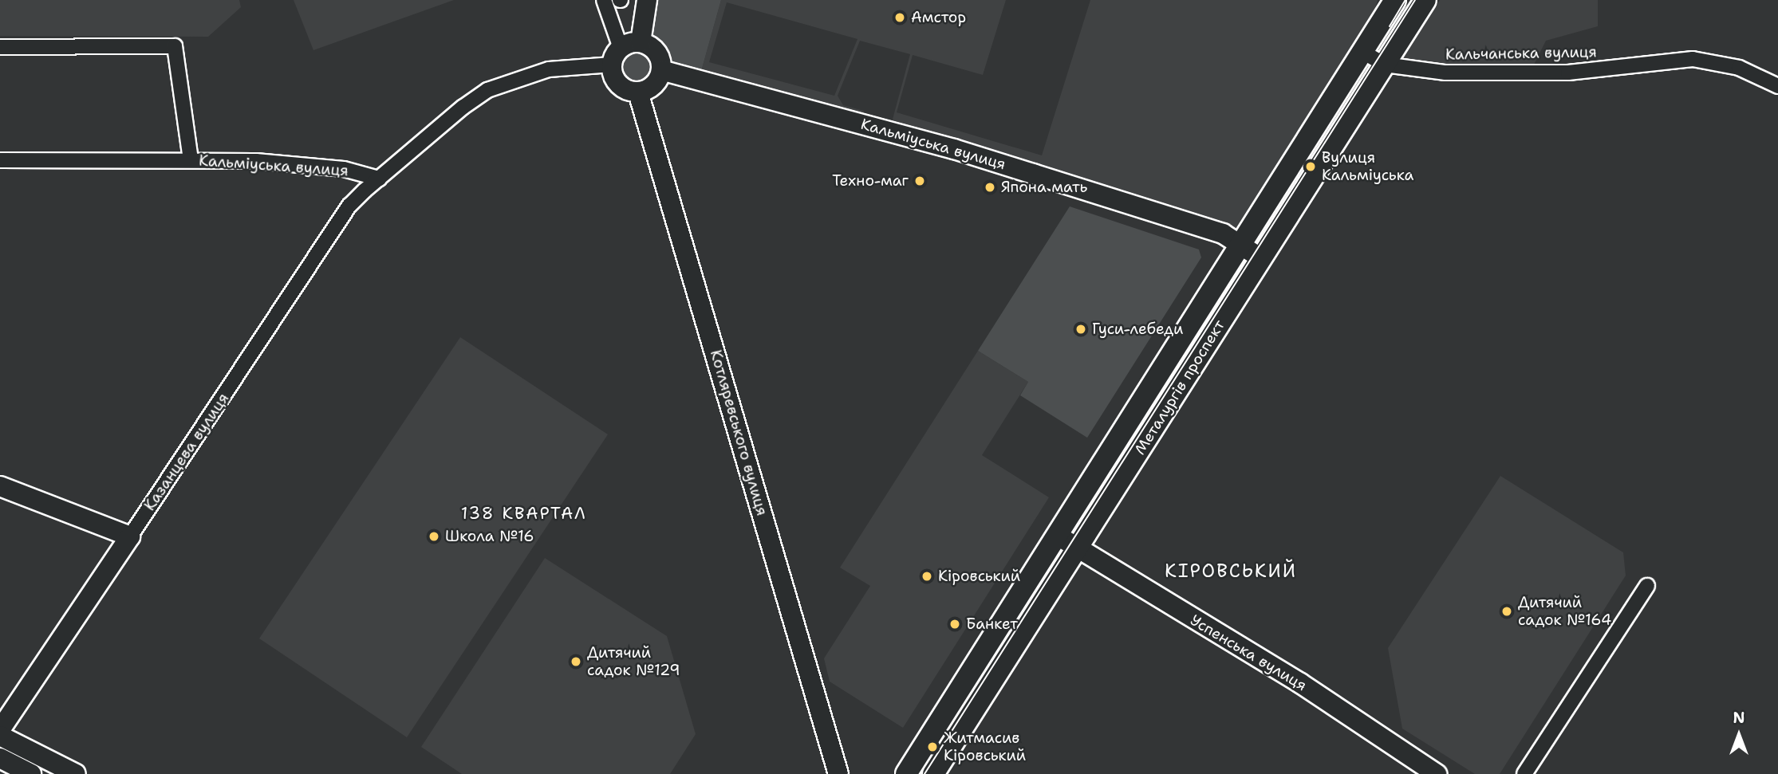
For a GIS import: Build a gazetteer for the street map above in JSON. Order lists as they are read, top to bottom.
{
  "streets": {
    "main road": ["Металургів проспект"],
    "street": [
      "Кальчанська вулиця",
      "Кальміуська вулиця",
      "Котляревського вулиця",
      "Казанцева вулиця",
      "Успенська вулиця"
    ]
  },
  "crossings": [
    ["Кальчанська вулиця", "Металургів проспект"],
    ["Кальміуська вулиця", "Металургів проспект"],
    ["Кальміуська вулиця", "Котляревського вулиця"],
    ["Кальміуська вулиця", "Казанцева вулиця"],
    ["Металургів проспект", "Успенська вулиця"]
  ],
  "districts": ["138 КВАРТАЛ", "КІРОВСЬКИЙ"],
  "places": [
    "Амстор",
    "Вулиця Кальміуська",
    "Техно-маг",
    "Япона мать",
    "Гуси-лебеди",
    "Школа №16",
    "Кіровський",
    "Дитячий садок №164",
    "Банкет",
    "Дитячий садок №129",
    "Житмасив Кіровський"
  ],
  "north": "top"
}
